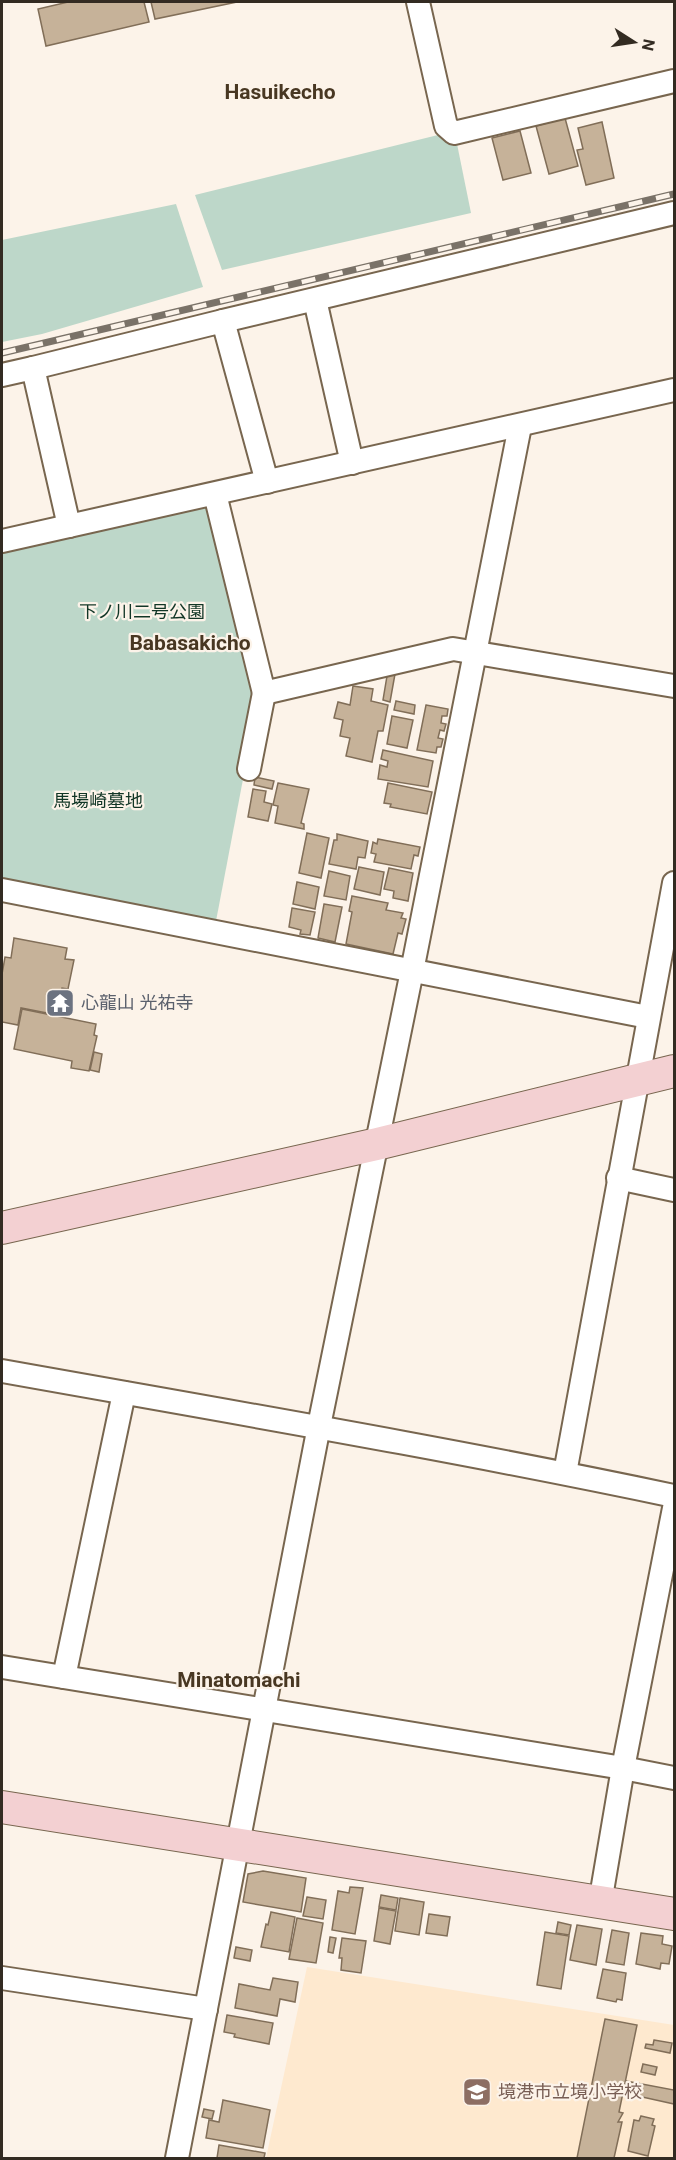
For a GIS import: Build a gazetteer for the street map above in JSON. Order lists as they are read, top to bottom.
{
  "districts": ["Hasuikecho", "Babasakicho", "Minatomachi"],
  "parks": ["下ノ川二号公園", "馬場崎墓地"],
  "places": {
    "temple": ["心龍山 光祐寺"],
    "school or university": ["境港市立境小学校"]
  },
  "north": "right"
}
